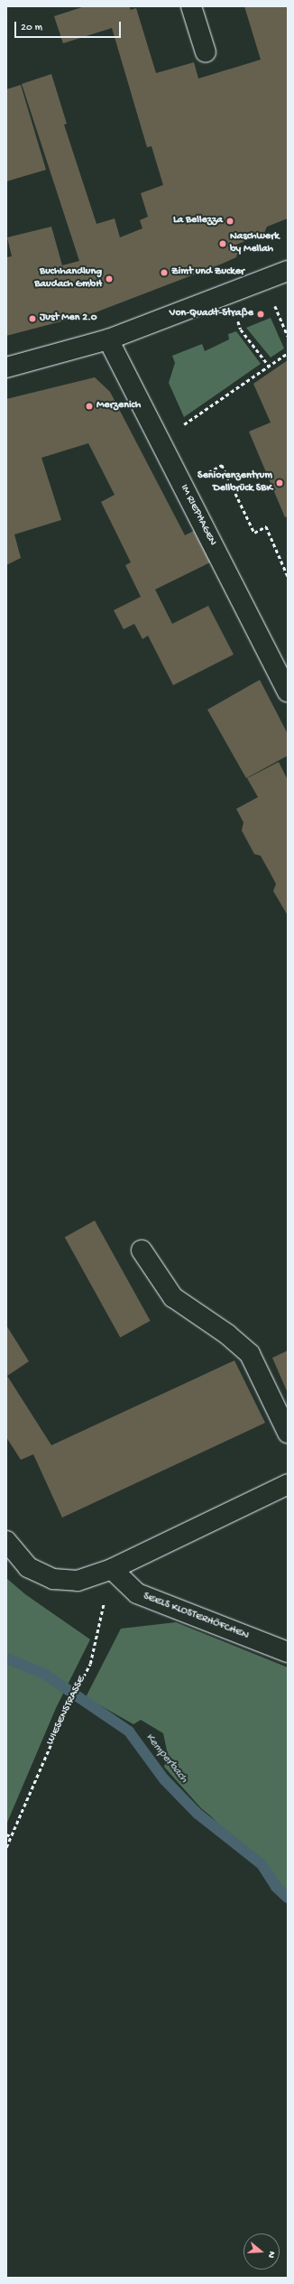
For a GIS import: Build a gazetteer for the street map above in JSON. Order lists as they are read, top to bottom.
{
  "streets": {
    "street": ["IM RIEPHAGEN", "SEELS KLOSTERHÖFCHEN"],
    "path": ["WIESENSTRASSE"]
  },
  "crossings": [
    ["SEELS KLOSTERHÖFCHEN", "WIESENSTRASSE"]
  ],
  "water": ["Kemperbach"],
  "places": [
    "La Bellezza",
    "Naschwerk by Mellah",
    "Zimt und Zucker",
    "Buchhandlung Baudach GmbH",
    "Von-Quadt-Straße",
    "Just Men 2.0",
    "Merzenich",
    "Seniorenzentrum Dellbrück SBK"
  ],
  "scale_bar": "20 m",
  "north": "right"
}
